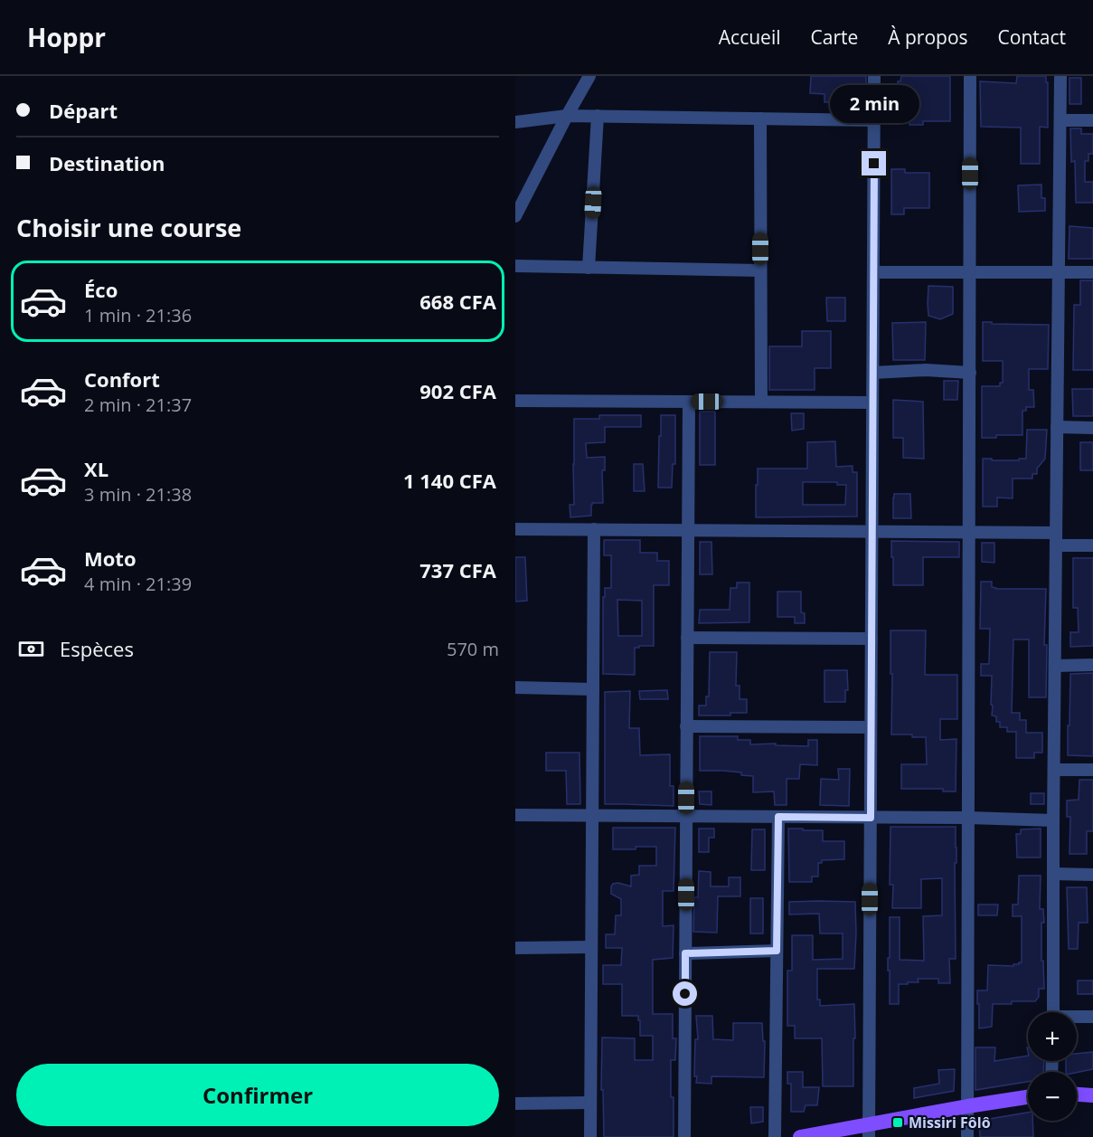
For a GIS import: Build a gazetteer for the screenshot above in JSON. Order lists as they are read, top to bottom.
{
  "places": {
    "transit": ["Missiri Fôlô"]
  },
  "page": {
    "header": "Hoppr",
    "nav": [
      "Accueil",
      "Carte",
      "À propos",
      "Contact"
    ],
    "banner": ["Départ", "Destination"],
    "bubble": "2 min",
    "heading": "Choisir une course",
    "list": [
      {
        "name": "Éco",
        "note": "1 min · 21:36",
        "value": "668 CFA"
      },
      {
        "name": "Confort",
        "note": "2 min · 21:37",
        "value": "902 CFA"
      },
      {
        "name": "XL",
        "note": "3 min · 21:38",
        "value": "1 140 CFA"
      },
      {
        "name": "Moto",
        "note": "4 min · 21:39",
        "value": "737 CFA"
      }
    ],
    "pay": ["Espèces", "570 m"],
    "map_buttons": ["+", "−"],
    "buttons": "Confirmer"
  }
}
